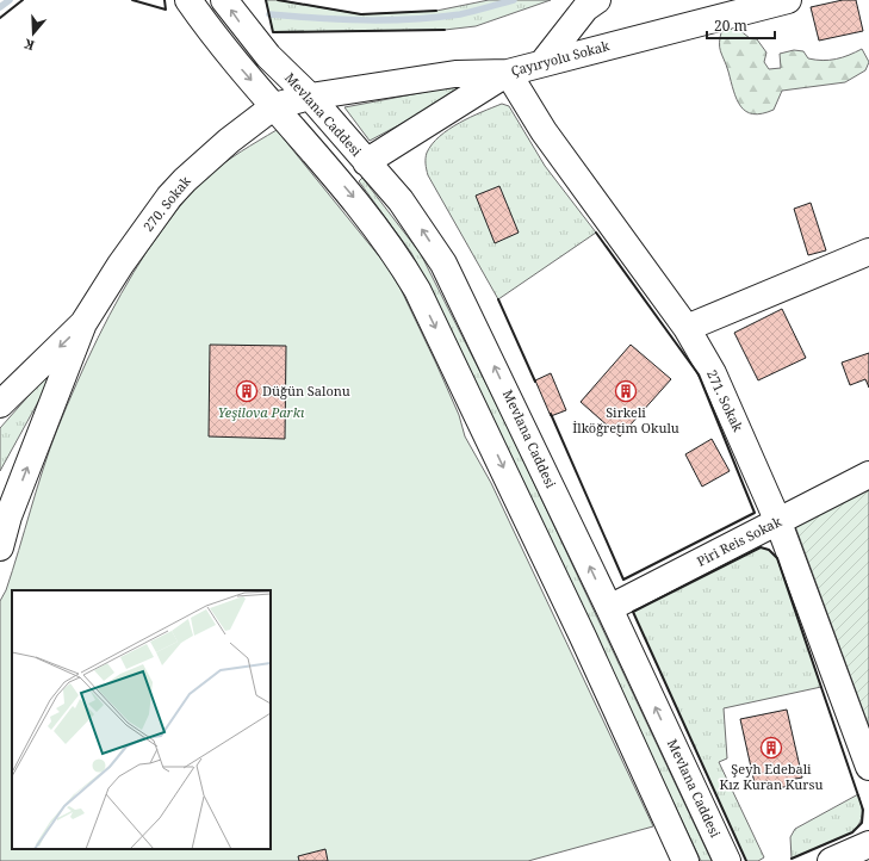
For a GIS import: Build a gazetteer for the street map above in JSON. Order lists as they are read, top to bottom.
{
  "streets": {
    "street": [
      "Çayıryolu Sokak",
      "Mevlana Caddesi",
      "270. Sokak",
      "271. Sokak",
      "Piri Reis Sokak"
    ]
  },
  "crossings": [
    ["Çayıryolu Sokak", "Mevlana Caddesi"],
    ["Çayıryolu Sokak", "270. Sokak"],
    ["Çayıryolu Sokak", "271. Sokak"],
    ["Mevlana Caddesi", "Piri Reis Sokak"],
    ["271. Sokak", "Piri Reis Sokak"]
  ],
  "parks": ["Yeşilova Parkı"],
  "places": {
    "building": ["Düğün Salonu", "Sirkeli İlköğretim Okulu", "Şeyh Edebali Kız Kuran Kursu"]
  },
  "scale_bar": "20 m",
  "north": "bottom"
}
